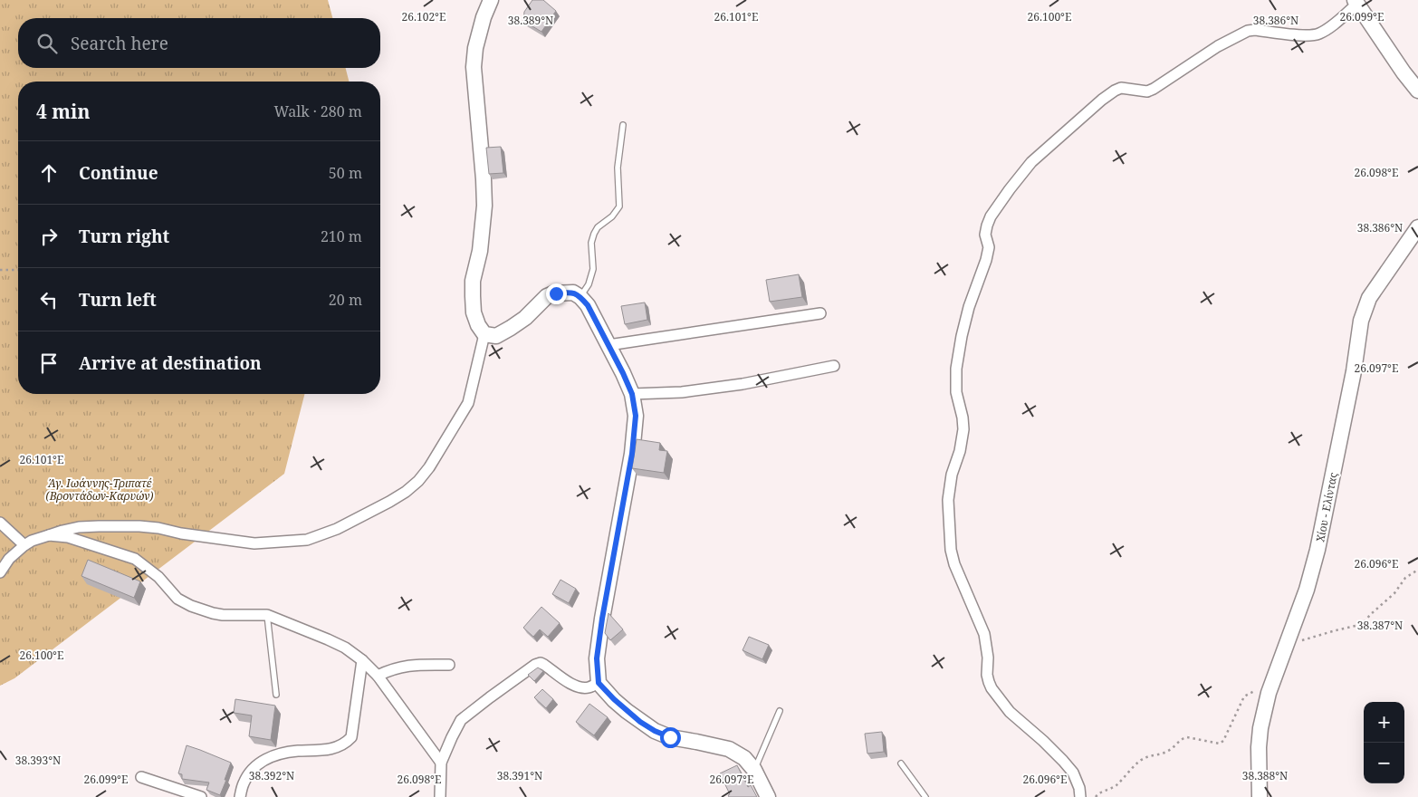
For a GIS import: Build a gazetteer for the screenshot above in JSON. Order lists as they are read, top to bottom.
{
  "streets": {
    "street": ["Χίου - Ελίντας"]
  },
  "parks": ["Άγ. Ιωάννης-Τριπατέ (Βροντάδων-Καρυών)"],
  "page": {
    "search": "Search here",
    "heading": ["4 min", "Walk · 280 m"],
    "list": [
      ["Continue", "50 m"],
      ["Turn right", "210 m"],
      ["Turn left", "20 m"],
      "Arrive at destination"
    ],
    "map_buttons": ["+", "−"]
  },
  "coordinates": [
    "26.102°E",
    "26.101°E",
    "26.100°E",
    "26.099°E",
    "38.389°N",
    "38.386°N",
    "26.098°E",
    "26.097°E",
    "26.096°E",
    "38.387°N",
    "38.393°N",
    "38.392°N",
    "38.391°N",
    "38.388°N"
  ]
}
